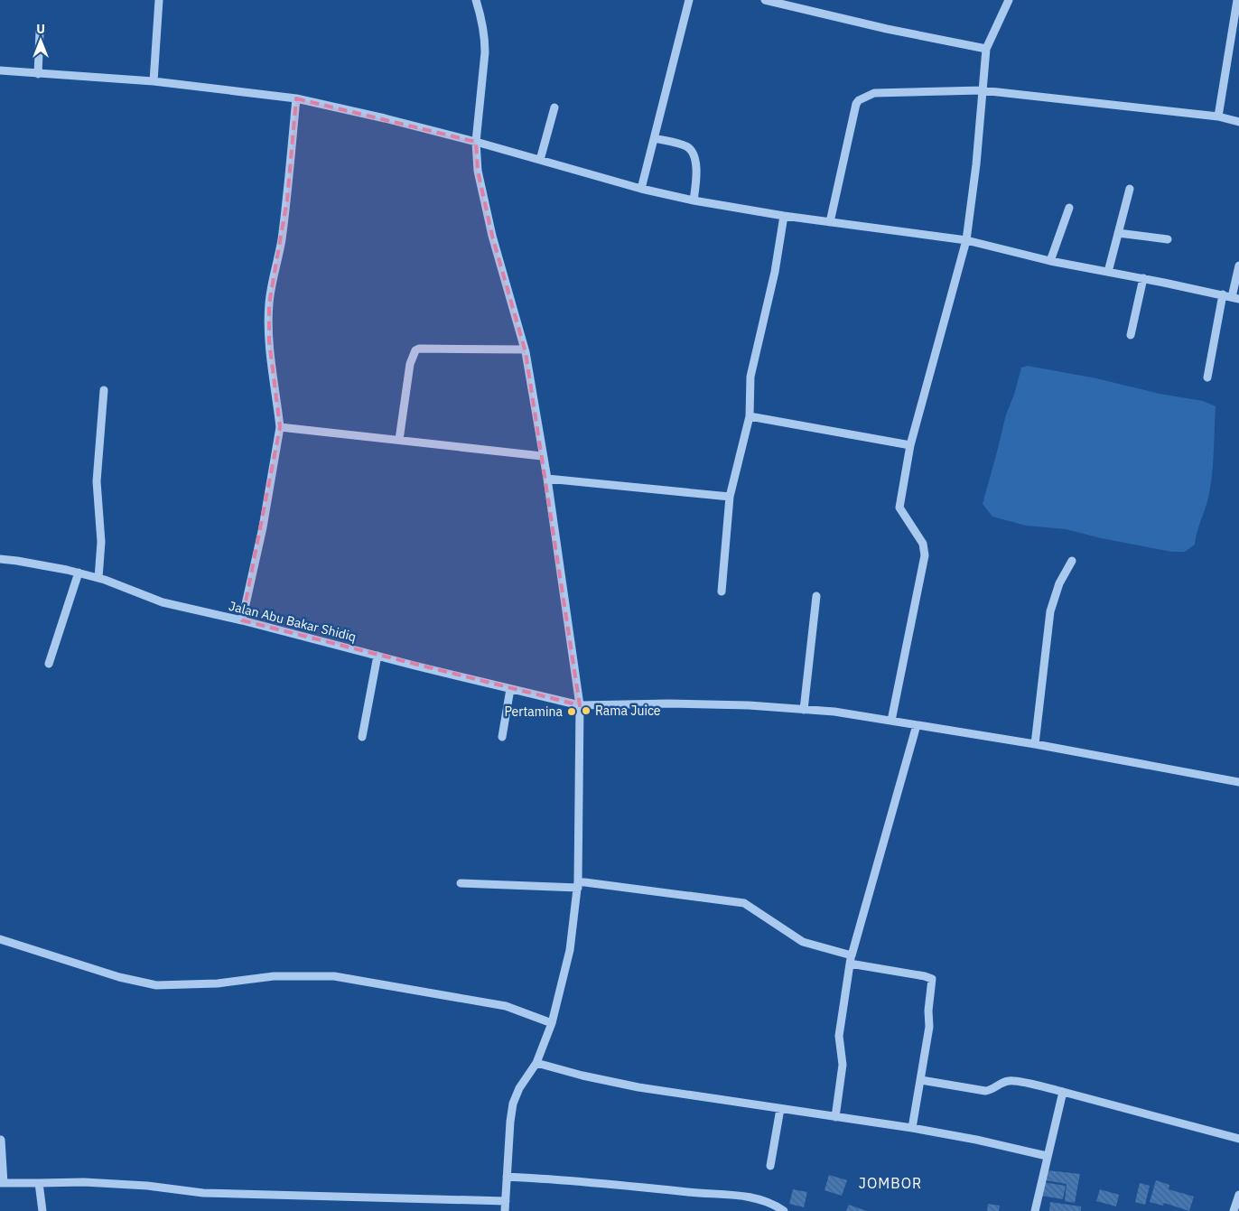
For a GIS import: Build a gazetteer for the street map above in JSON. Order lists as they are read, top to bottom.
{
  "streets": {
    "street": ["Jalan Abu Bakar Shidiq"]
  },
  "districts": ["JOMBOR"],
  "places": ["Rama Juice", "Pertamina"],
  "north": "top"
}
